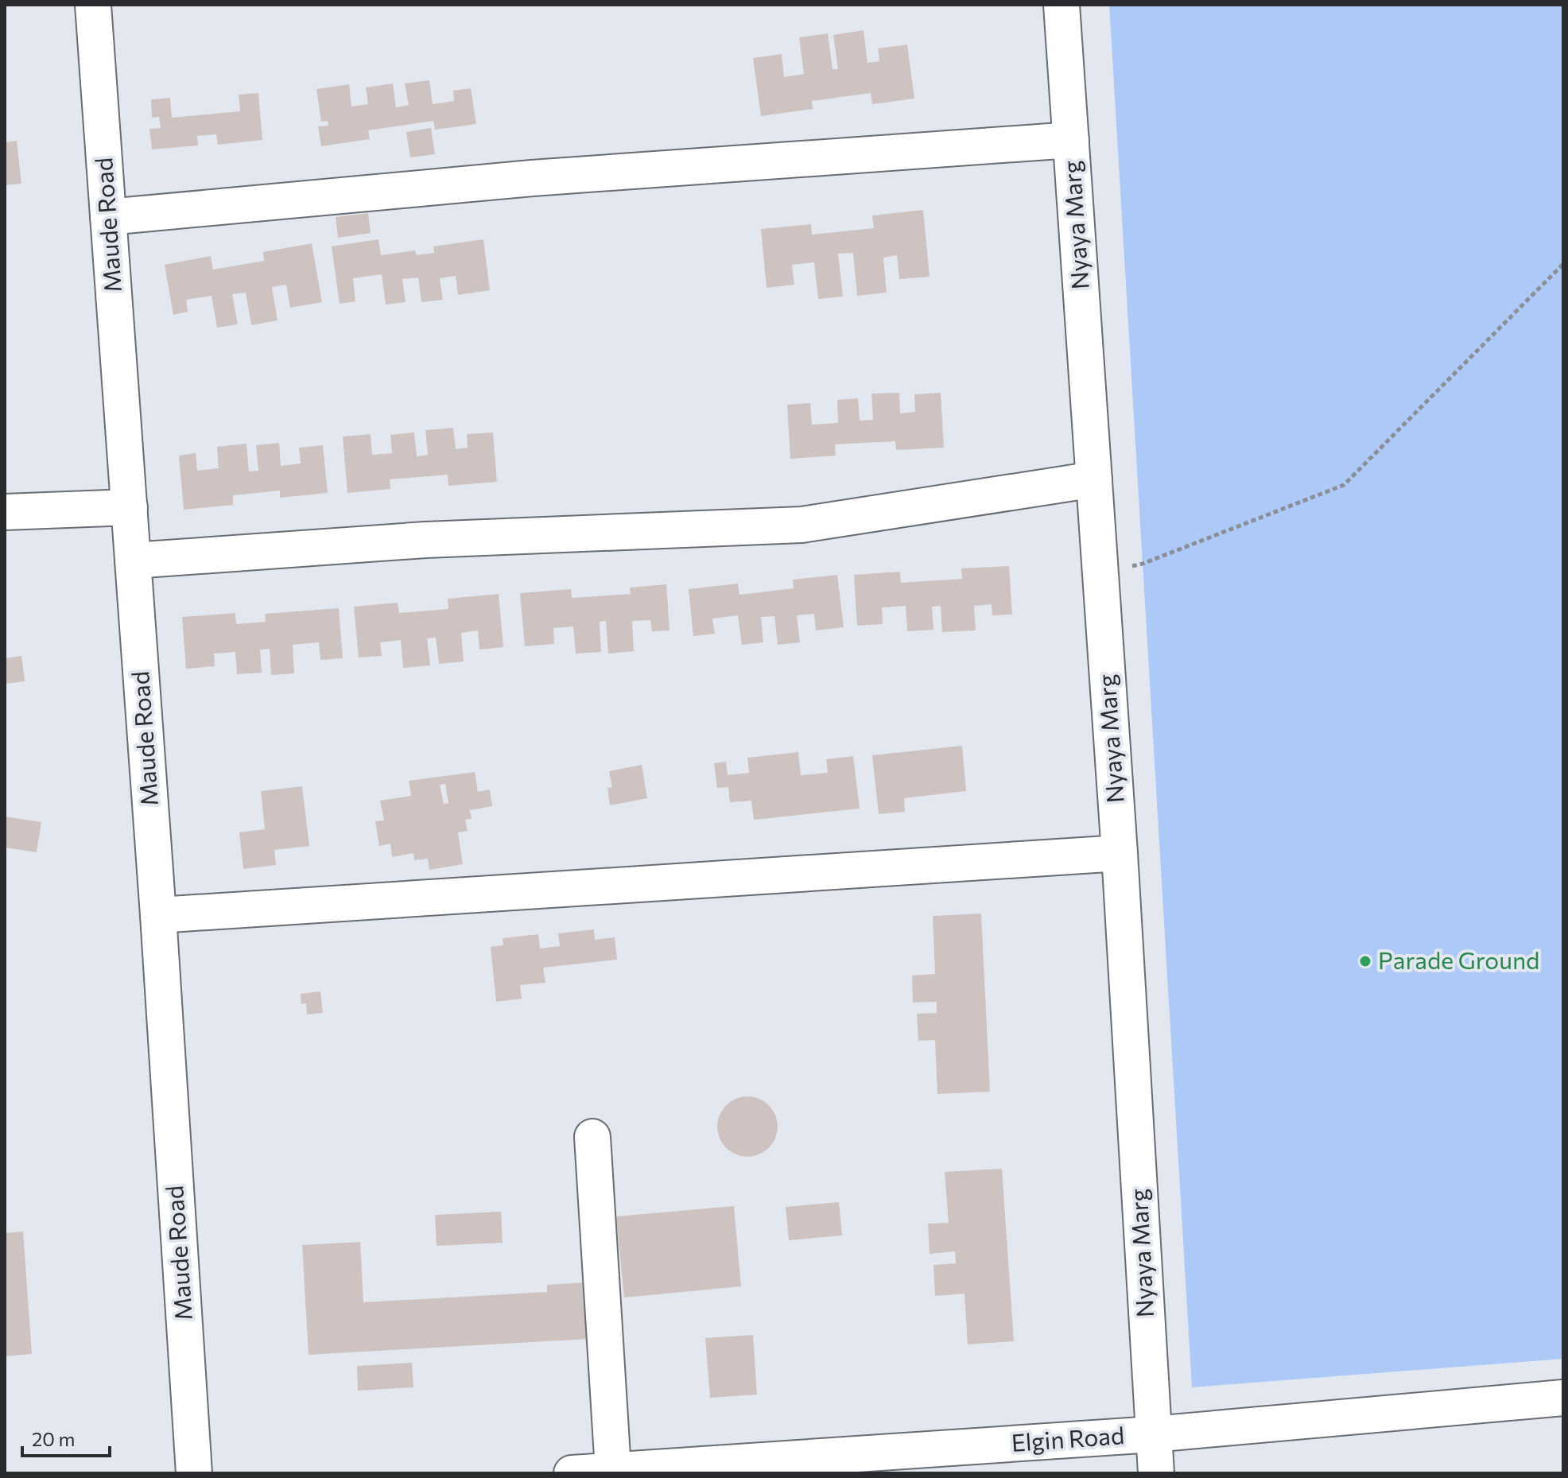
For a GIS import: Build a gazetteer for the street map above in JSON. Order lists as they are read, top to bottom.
{
  "streets": {
    "street": ["Maude Road", "Nyaya Marg", "Elgin Road"]
  },
  "crossings": [
    ["Nyaya Marg", "Elgin Road"]
  ],
  "places": ["Parade Ground"],
  "scale_bar": "20 m"
}
